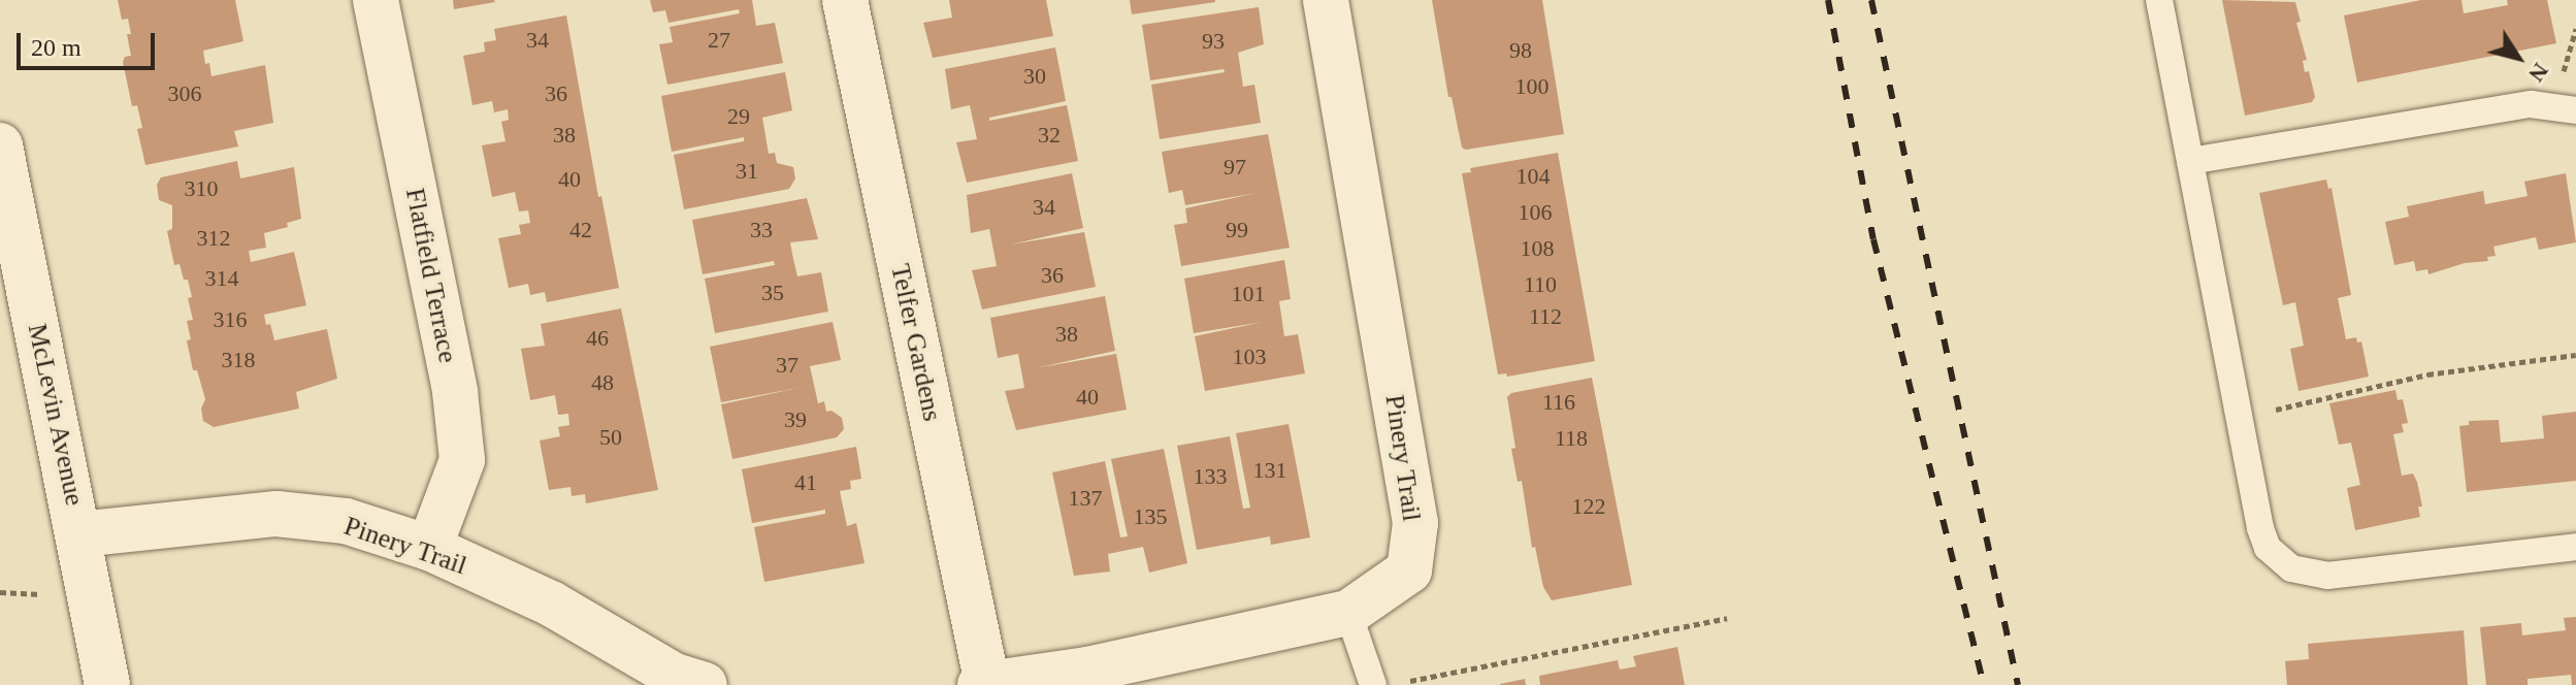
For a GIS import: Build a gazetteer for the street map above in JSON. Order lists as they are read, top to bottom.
{
  "streets": {
    "street": [
      "Flatfield Terrace",
      "Telfer Gardens",
      "McLevin Avenue",
      "Pinery Trail"
    ]
  },
  "crossings": [
    ["Flatfield Terrace", "Pinery Trail"],
    ["Telfer Gardens", "Pinery Trail"],
    ["McLevin Avenue", "Pinery Trail"]
  ],
  "house_numbers": [
    "34",
    "27",
    "93",
    "98",
    "30",
    "100",
    "306",
    "36",
    "29",
    "38",
    "32",
    "97",
    "31",
    "104",
    "40",
    "310",
    "34",
    "106",
    "42",
    "33",
    "99",
    "312",
    "108",
    "36",
    "314",
    "110",
    "35",
    "101",
    "112",
    "316",
    "38",
    "46",
    "103",
    "318",
    "37",
    "48",
    "40",
    "116",
    "39",
    "50",
    "118",
    "131",
    "133",
    "41",
    "137",
    "122",
    "135"
  ],
  "scale_bar": "20 m",
  "north": "bottom right"
}
